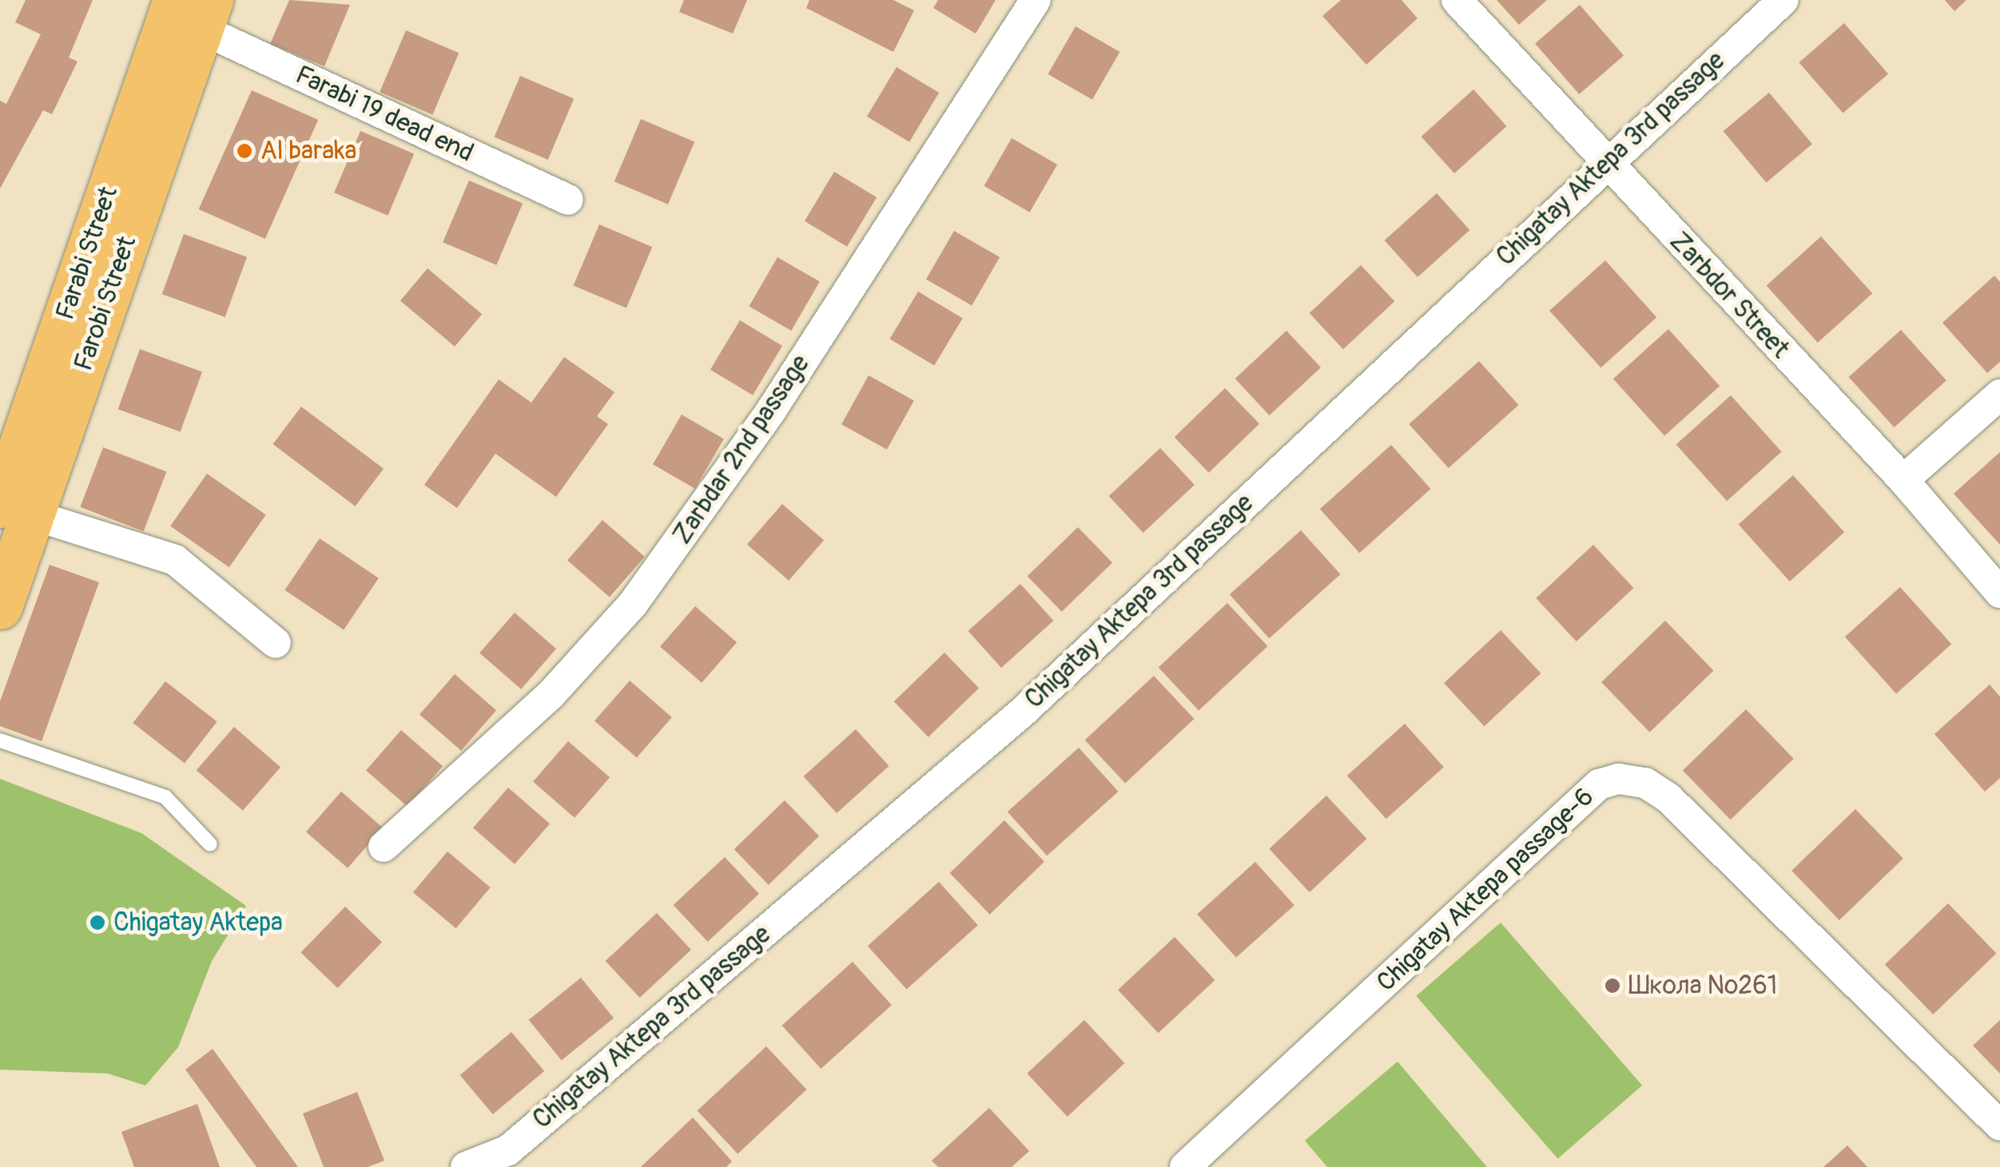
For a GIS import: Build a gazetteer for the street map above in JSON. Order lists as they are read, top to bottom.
{
  "streets": {
    "main road": ["Farabi Street", "Farobi Street"],
    "street": [
      "Farabi 19 dead end",
      "Chigatay Aktepa 3rd passage",
      "Zarbdor Street",
      "Zarbdar 2nd passage",
      "Chigatay Aktepa passage-6"
    ]
  },
  "crossings": [
    ["Farabi 19 dead end", "Farabi Street"],
    ["Farabi 19 dead end", "Farobi Street"],
    ["Chigatay Aktepa 3rd passage", "Zarbdor Street"],
    ["Farabi Street", "Farobi Street"]
  ],
  "places": ["Al baraka", "Chigatay Aktepa", "Школа №261"]
}
